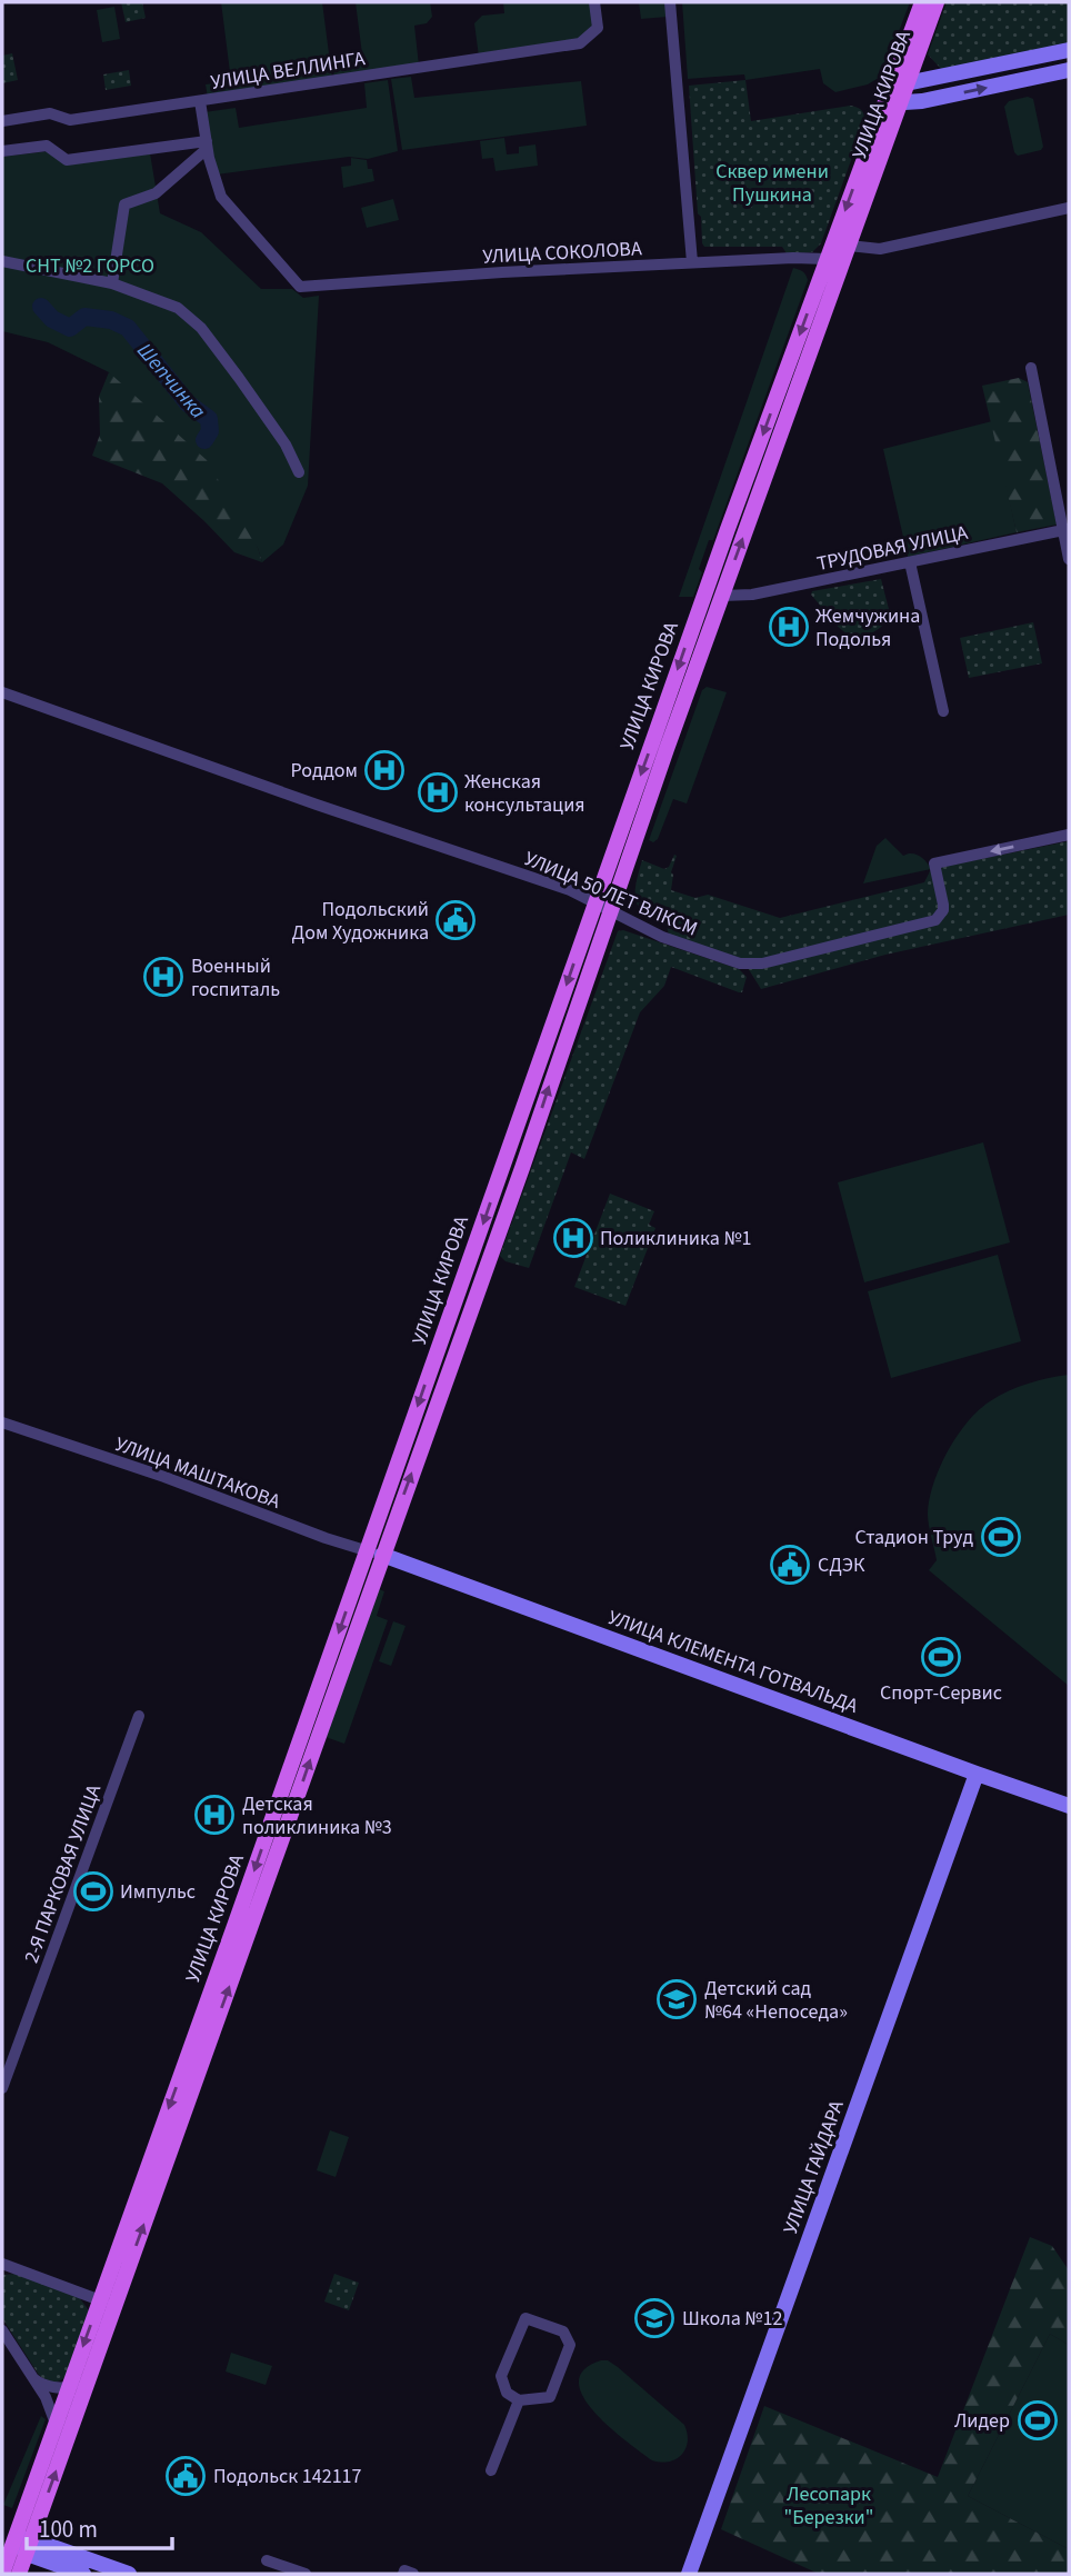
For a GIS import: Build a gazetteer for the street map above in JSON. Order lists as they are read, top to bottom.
{
  "streets": {
    "main road": ["УЛИЦА КИРОВА"],
    "street": [
      "УЛИЦА ВЕЛЛИНГА",
      "УЛИЦА СОКОЛОВА",
      "ТРУДОВАЯ УЛИЦА",
      "УЛИЦА 50 ЛЕТ ВЛКСМ",
      "УЛИЦА МАШТАКОВА",
      "УЛИЦА КЛЕМЕНТА ГОТВАЛЬДА",
      "2-Я ПАРКОВАЯ УЛИЦА",
      "УЛИЦА ГАЙДАРА"
    ]
  },
  "crossings": [
    ["УЛИЦА КИРОВА", "УЛИЦА СОКОЛОВА"],
    ["УЛИЦА КИРОВА", "ТРУДОВАЯ УЛИЦА"],
    ["УЛИЦА КИРОВА", "УЛИЦА 50 ЛЕТ ВЛКСМ"],
    ["УЛИЦА КИРОВА", "УЛИЦА МАШТАКОВА"],
    ["УЛИЦА КИРОВА", "УЛИЦА КЛЕМЕНТА ГОТВАЛЬДА"],
    ["УЛИЦА МАШТАКОВА", "УЛИЦА КЛЕМЕНТА ГОТВАЛЬДА"],
    ["УЛИЦА КЛЕМЕНТА ГОТВАЛЬДА", "УЛИЦА ГАЙДАРА"]
  ],
  "one_way": ["УЛИЦА 50 ЛЕТ ВЛКСМ"],
  "water": ["Шепчинка"],
  "parks": ["Сквер имени Пушкина", "СНТ №2 ГОРСО", "Лесопарк \"Березки\""],
  "places": {
    "hospital": [
      "Жемчужина Подолья",
      "Роддом",
      "Женская консультация",
      "Военный госпиталь",
      "Поликлиника №1",
      "Детская поликлиника №3"
    ],
    "public building": ["Подольский Дом Художника", "СДЭК", "Подольск 142117"],
    "sports": [
      "Стадион Труд",
      "Спорт-Сервис",
      "Импульс",
      "Лидер"
    ],
    "school or university": ["Детский сад №64 «Непоседа»", "Школа №12"]
  },
  "scale_bar": "100 m"
}
